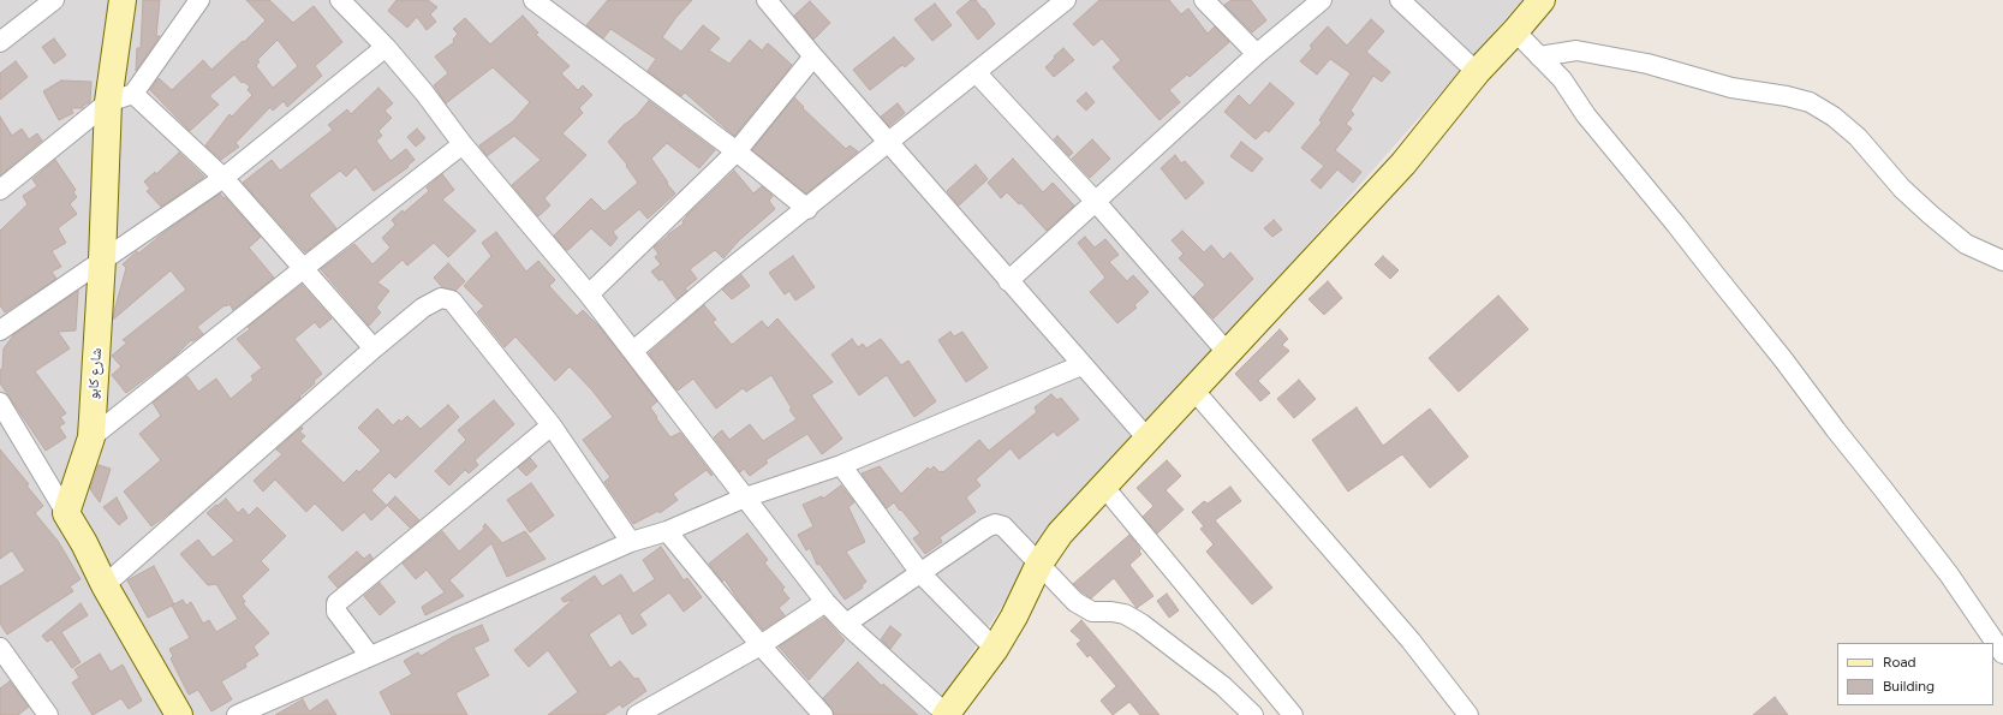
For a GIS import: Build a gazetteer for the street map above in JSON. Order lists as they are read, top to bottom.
{
  "streets": {
    "street": ["شارع كابو"]
  },
  "legend": ["Road", "Building"]
}
